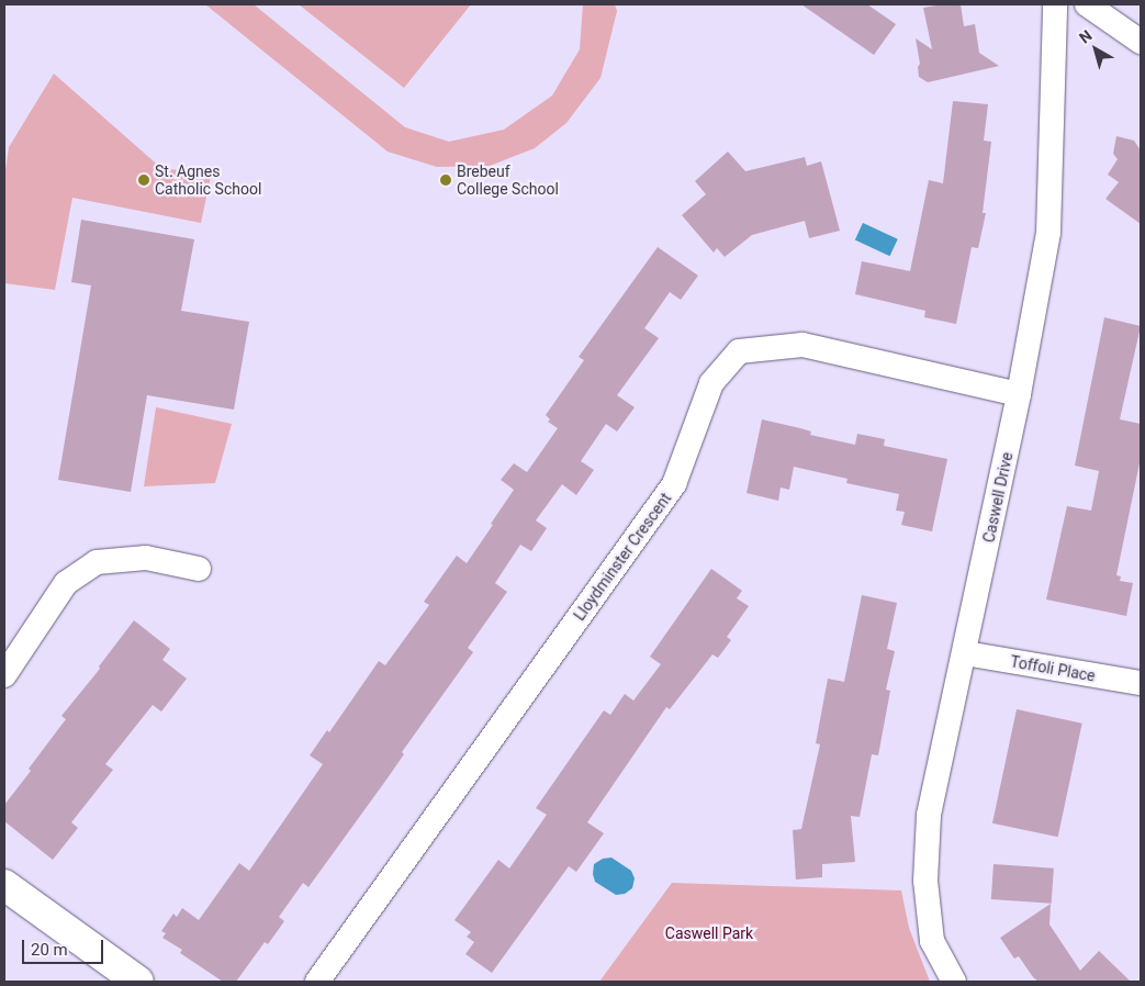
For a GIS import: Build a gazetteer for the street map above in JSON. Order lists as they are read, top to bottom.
{
  "streets": {
    "street": ["Caswell Drive", "Lloydminster Crescent", "Toffoli Place"]
  },
  "crossings": [
    ["Caswell Drive", "Lloydminster Crescent"],
    ["Caswell Drive", "Toffoli Place"]
  ],
  "parks": ["Caswell Park"],
  "places": ["St. Agnes Catholic School", "Brebeuf College School"],
  "scale_bar": "20 m",
  "north": "top left"
}
